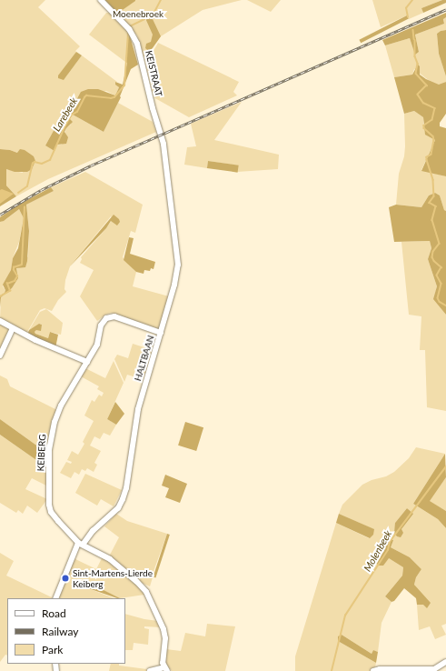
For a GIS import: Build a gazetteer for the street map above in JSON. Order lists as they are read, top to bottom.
{
  "streets": {
    "street": ["KEISTRAAT", "HALTBAAN", "KEIBERG"]
  },
  "crossings": [
    ["KEISTRAAT", "HALTBAAN"],
    ["HALTBAAN", "KEIBERG"]
  ],
  "water": ["Larebeek", "Molenbeek"],
  "parks": ["Moenebroek"],
  "places": ["Sint-Martens-Lierde Keiberg"],
  "legend": ["Road", "Railway", "Park"]
}
